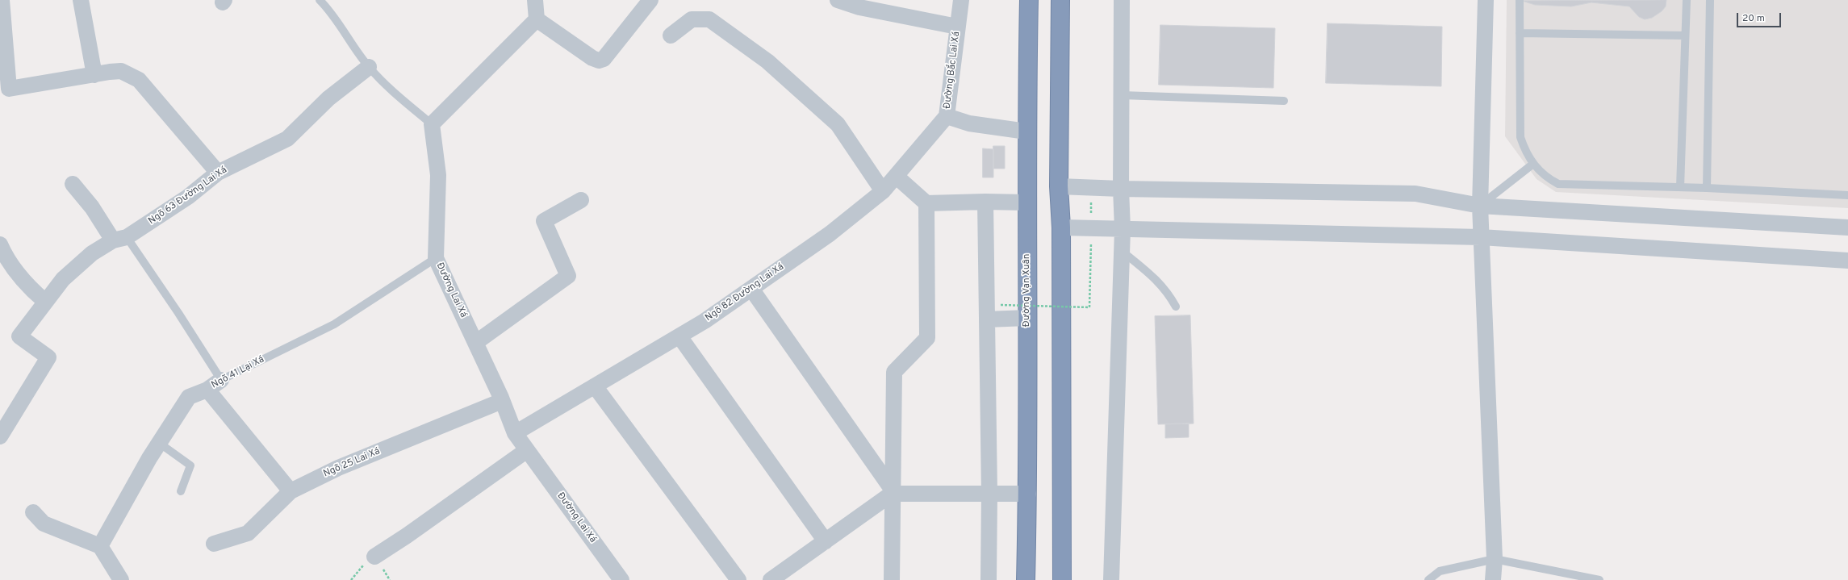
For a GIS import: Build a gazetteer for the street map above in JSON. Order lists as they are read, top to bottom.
{
  "streets": {
    "highway": ["Đường Vạn Xuân"],
    "street": [
      "Đường Bắc Lai Xá",
      "Ngõ 63 Đường Lai Xá",
      "Đường Lai Xá",
      "Ngõ 82 Đường Lai Xá",
      "Ngõ 41 Lại Xá",
      "Ngõ 25 Lai Xá"
    ]
  },
  "crossings": [
    ["Đường Bắc Lai Xá", "Đường Vạn Xuân"],
    ["Đường Bắc Lai Xá", "Ngõ 82 Đường Lai Xá"],
    ["Đường Lai Xá", "Ngõ 82 Đường Lai Xá"],
    ["Đường Lai Xá", "Ngõ 41 Lại Xá"],
    ["Đường Lai Xá", "Ngõ 25 Lai Xá"]
  ],
  "scale_bar": "20 m"
}
